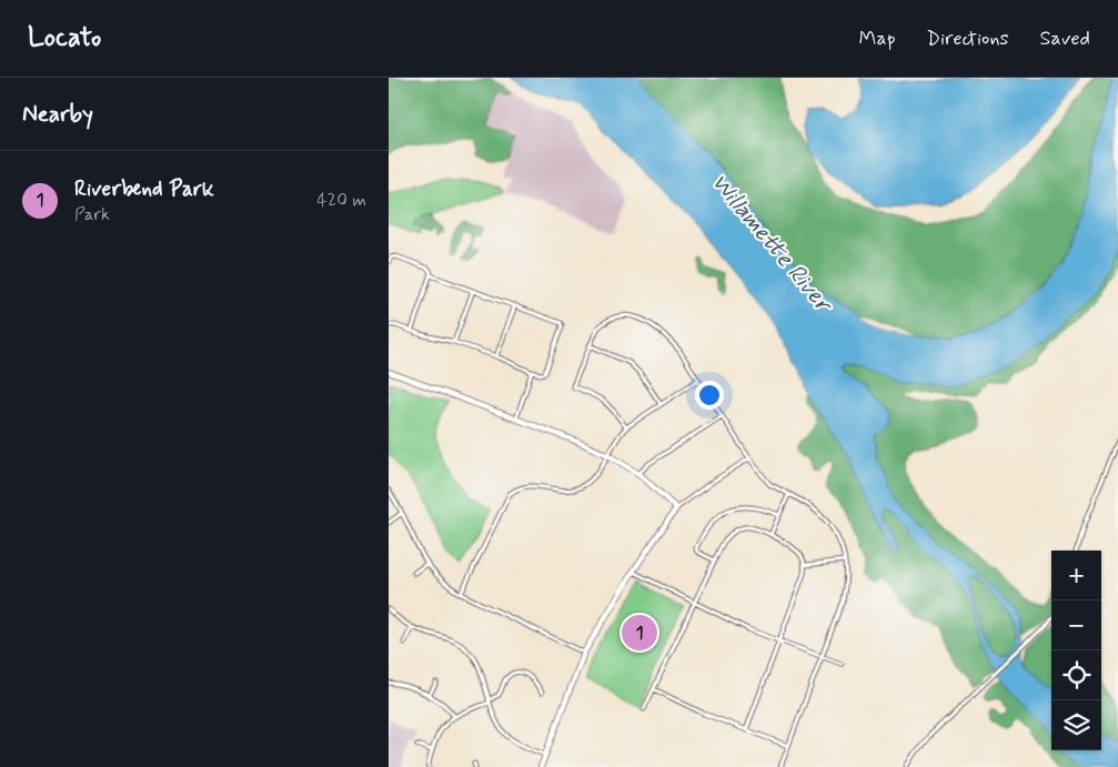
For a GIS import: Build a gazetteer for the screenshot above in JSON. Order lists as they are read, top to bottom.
{
  "water": ["Willamette River"],
  "page": {
    "header": "Locato",
    "nav": ["Map", "Directions", "Saved"],
    "heading": "Nearby",
    "list": [
      {
        "mark": "1",
        "name": "Riverbend Park",
        "note": "Park",
        "value": "420 m"
      }
    ],
    "map_buttons": ["+", "−"],
    "pins": "1"
  }
}
